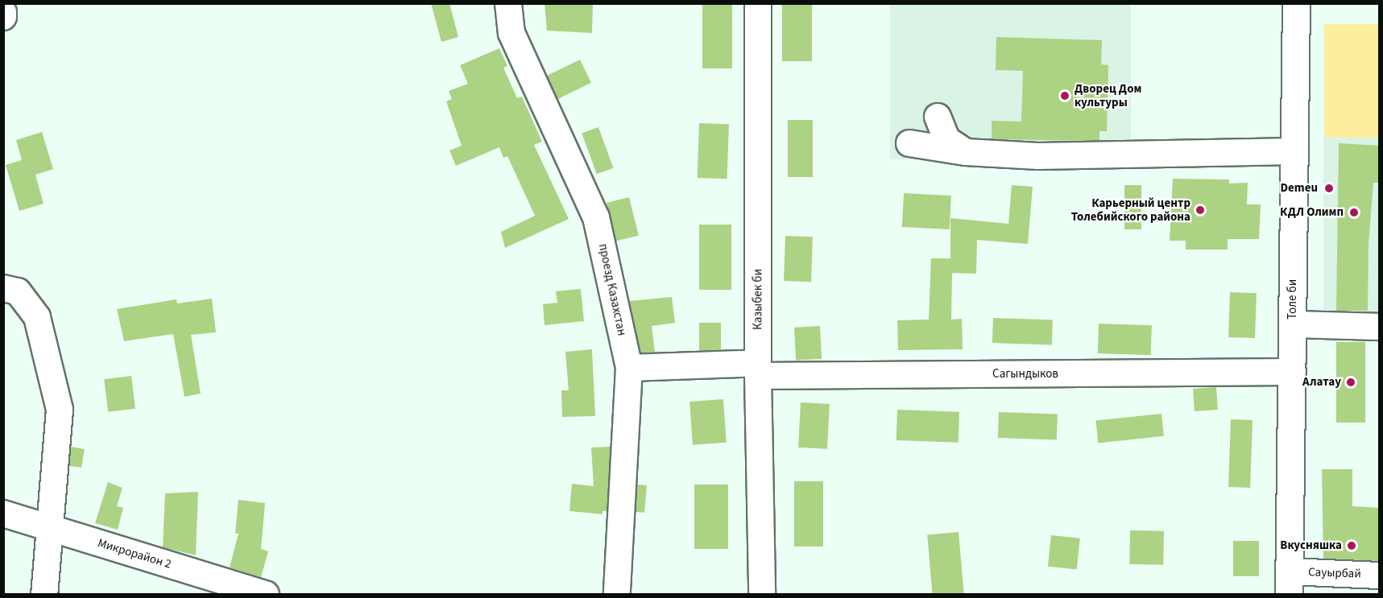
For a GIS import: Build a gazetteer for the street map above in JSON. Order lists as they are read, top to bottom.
{
  "streets": {
    "main road": ["Толе би"],
    "street": [
      "проезд Казахстан",
      "Казыбек би",
      "Сагындыков",
      "Микрорайон 2",
      "Сауырбай"
    ]
  },
  "crossings": [
    ["проезд Казахстан", "Сагындыков"],
    ["Казыбек би", "Сагындыков"],
    ["Толе би", "Сагындыков"],
    ["Толе би", "Сауырбай"]
  ],
  "places": [
    "Дворец Дом культуры",
    "Demeu",
    "Карьерный центр Толебийского района",
    "КДЛ Олимп",
    "Алатау",
    "Вкусняшка"
  ]
}
